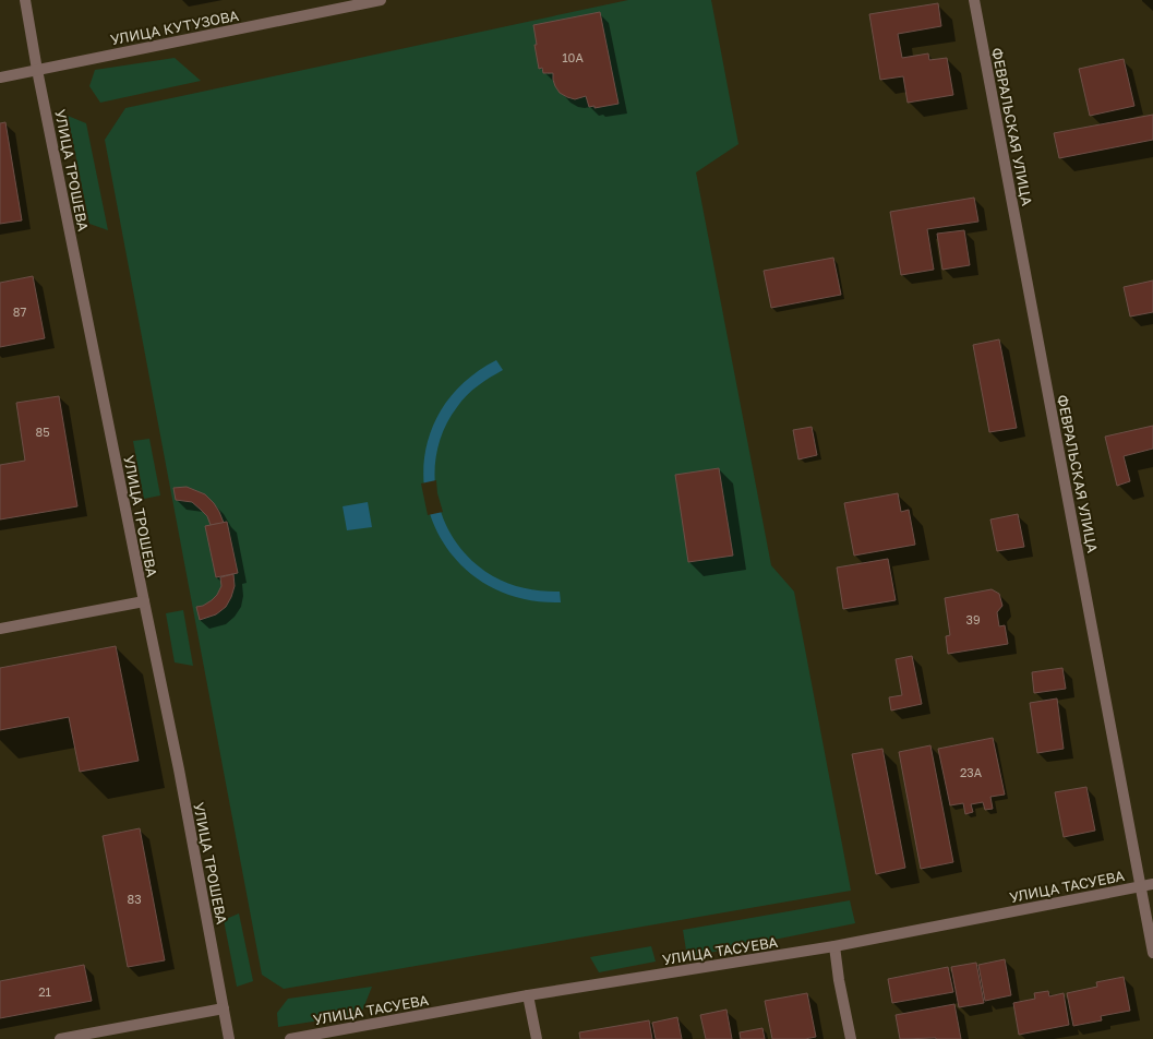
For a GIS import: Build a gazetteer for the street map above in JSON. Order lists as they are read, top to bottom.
{
  "streets": {
    "street": [
      "УЛИЦА КУТУЗОВА",
      "ФЕВРАЛЬСКАЯ УЛИЦА",
      "УЛИЦА ТРОШЕВА",
      "УЛИЦА ТАСУЕВА"
    ]
  },
  "crossings": [
    ["УЛИЦА КУТУЗОВА", "УЛИЦА ТРОШЕВА"],
    ["ФЕВРАЛЬСКАЯ УЛИЦА", "УЛИЦА ТАСУЕВА"]
  ],
  "house_numbers": [
    "10А",
    "87",
    "85",
    "39",
    "23А",
    "83",
    "21"
  ]
}
